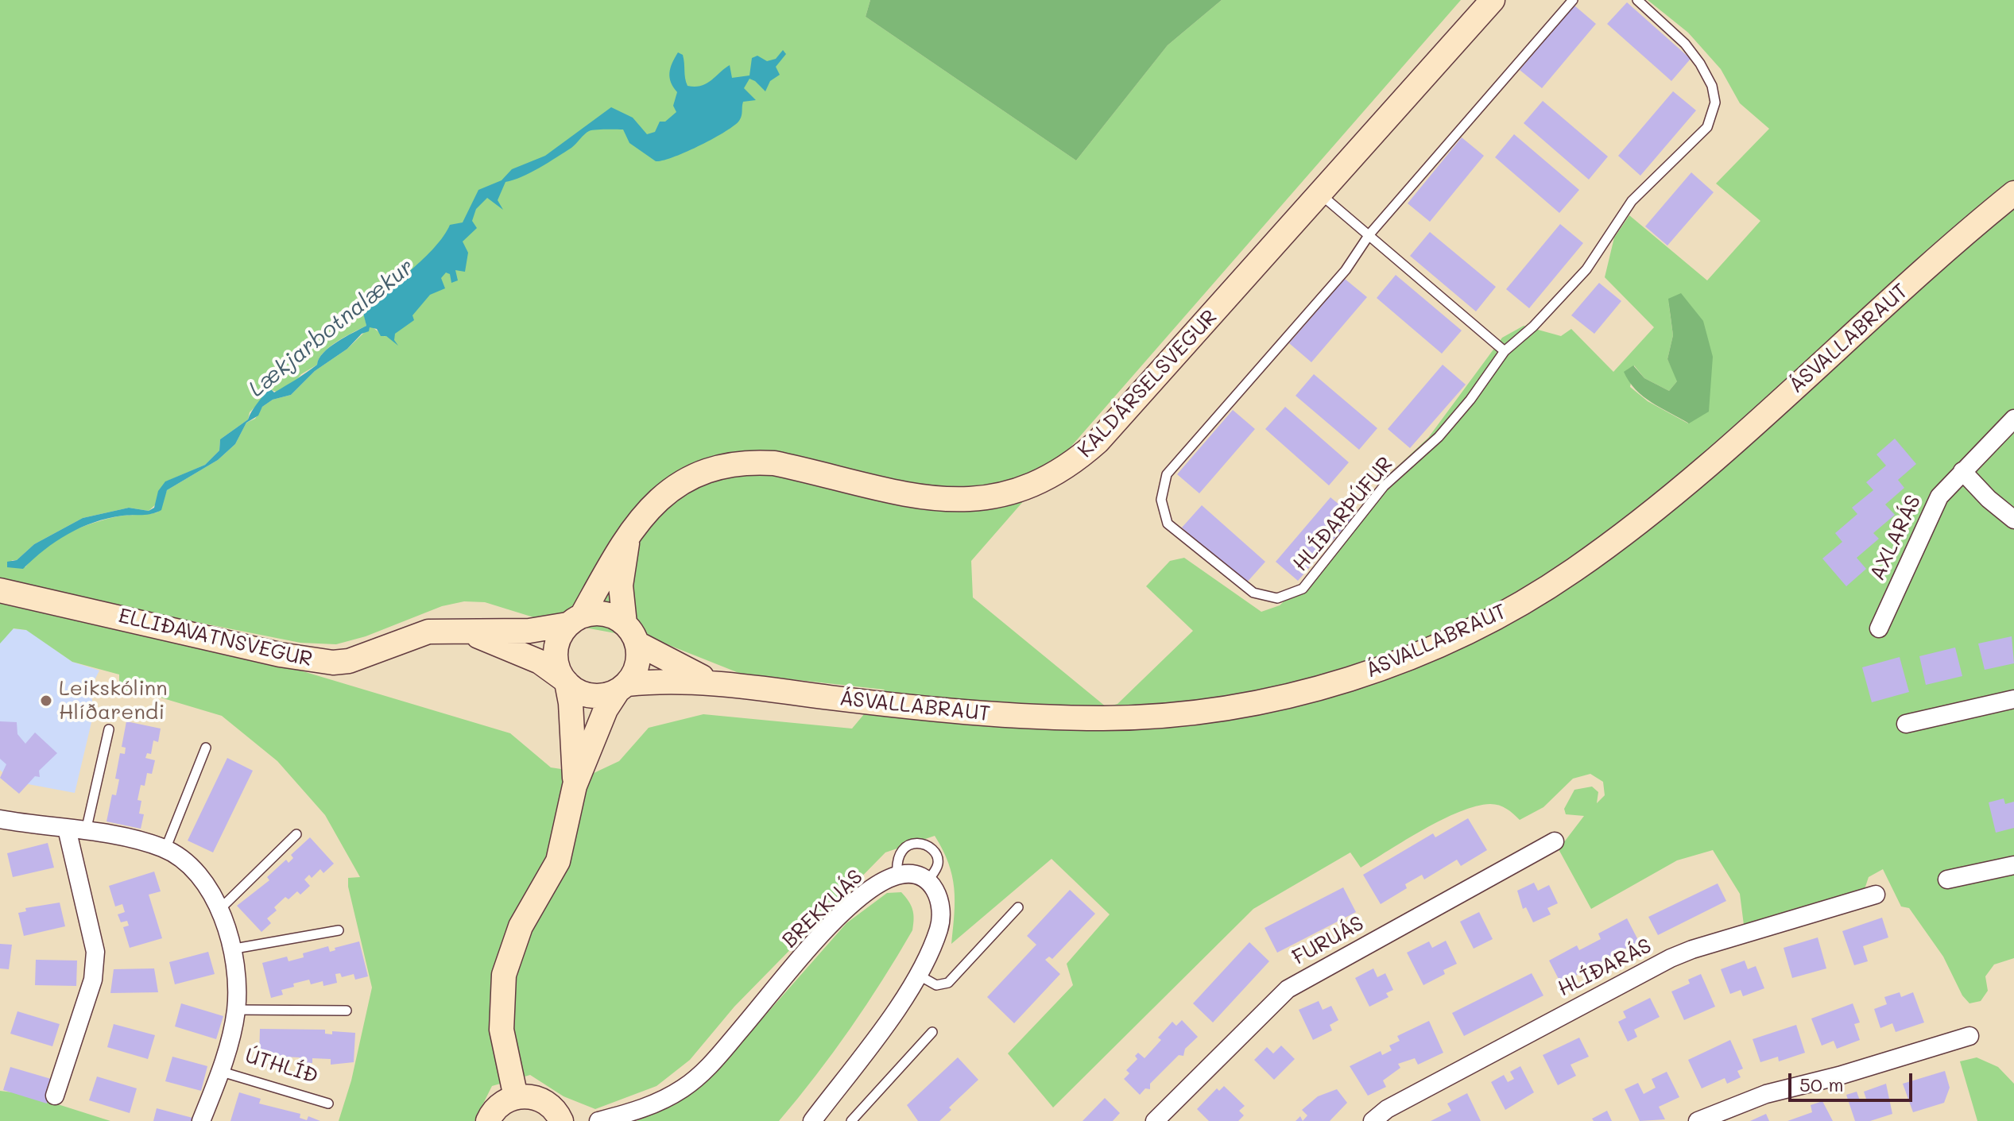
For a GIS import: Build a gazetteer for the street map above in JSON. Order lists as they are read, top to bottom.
{
  "streets": {
    "main road": ["ÁSVALLABRAUT", "KALDÁRSELSVEGUR", "ELLIÐAVATNSVEGUR"],
    "street": [
      "AXLARÁS",
      "BREKKUÁS",
      "FURUÁS",
      "HLÍÐARÁS",
      "ÚTHLÍÐ"
    ],
    "lane": ["HLÍÐARÞÚFUR"]
  },
  "crossings": [
    ["ÁSVALLABRAUT", "KALDÁRSELSVEGUR"],
    ["ÁSVALLABRAUT", "ELLIÐAVATNSVEGUR"],
    ["KALDÁRSELSVEGUR", "ELLIÐAVATNSVEGUR"]
  ],
  "water": ["Lækjarbotnalækur"],
  "places": ["Leikskólinn Hlíðarendi"],
  "scale_bar": "50 m"
}
